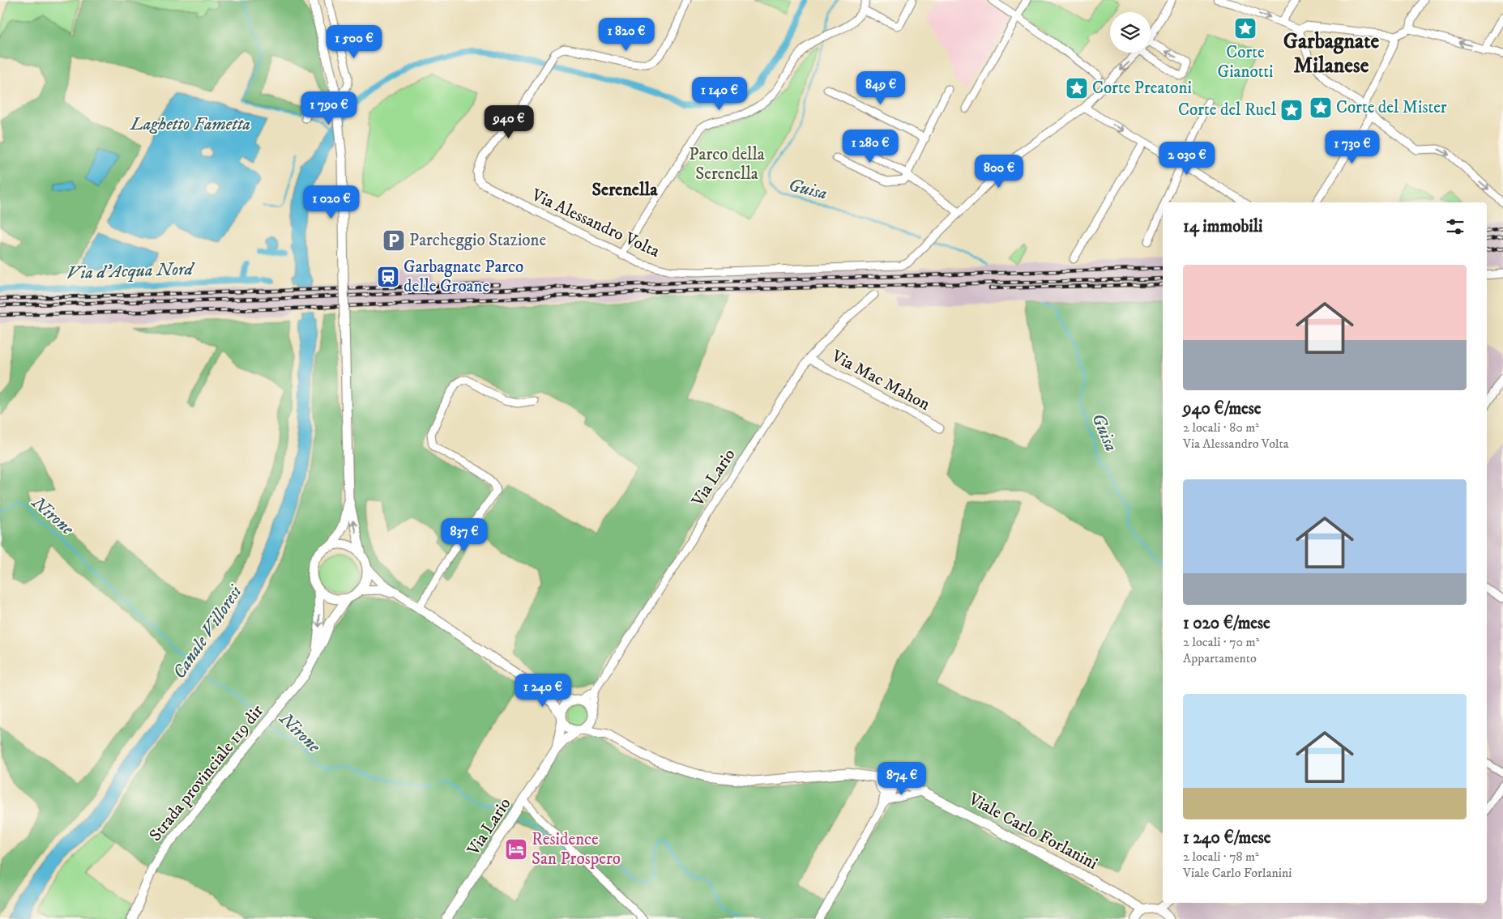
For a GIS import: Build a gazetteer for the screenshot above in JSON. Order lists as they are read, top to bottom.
{
  "streets": {
    "street": [
      "Via Alessandro Volta",
      "Via Mac Mahon",
      "Via Lario",
      "Strada provinciale 119 dir",
      "Viale Carlo Forlanini"
    ]
  },
  "crossings": [
    ["Via Mac Mahon", "Via Lario"],
    ["Via Lario", "Viale Carlo Forlanini"]
  ],
  "districts": ["Garbagnate Milanese", "Serenella"],
  "water": [
    "Laghetto Fametta",
    "Guisa",
    "Via d'Acqua Nord",
    "Nirone",
    "Canale Villoresi"
  ],
  "parks": ["Parco della Serenella"],
  "places": {
    "place": [
      "Corte Gianotti",
      "Corte Preatoni",
      "Corte del Mister",
      "Corte del Ruel"
    ],
    "parking": ["Parcheggio Stazione"],
    "station": ["Garbagnate Parco delle Groane"],
    "hotel": ["Residence San Prospero"]
  },
  "page": {
    "price": [
      "1 820 €",
      "1 500 €",
      "849 €",
      "1 140 €",
      "1 790 €",
      "940 €",
      "1 280 €",
      "1 730 €",
      "2 030 €",
      "800 €",
      "1 020 €",
      "837 €",
      "1 240 €",
      "874 €"
    ],
    "heading": "14 immobili",
    "list": [
      {
        "name": "940 €/mese",
        "note": "2 locali · 80 m² · Via Alessandro Volta"
      },
      {
        "name": "1 020 €/mese",
        "note": "2 locali · 70 m² · Appartamento"
      },
      {
        "name": "1 240 €/mese",
        "note": "2 locali · 78 m² · Viale Carlo Forlanini"
      }
    ]
  }
}
